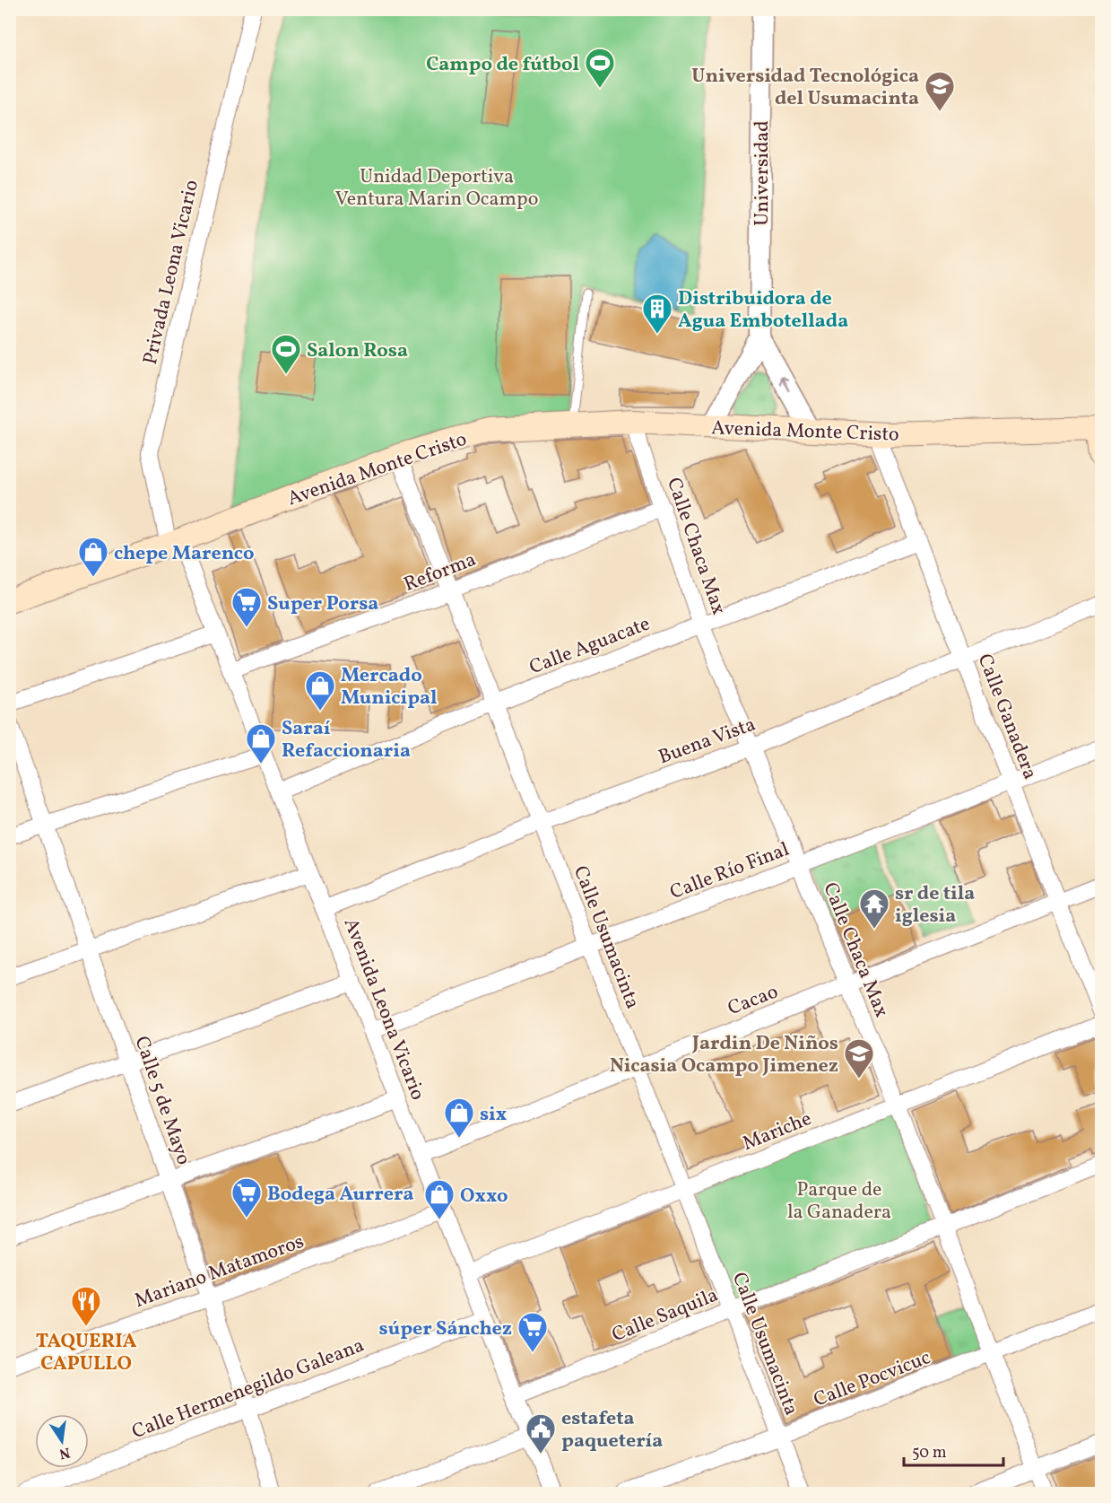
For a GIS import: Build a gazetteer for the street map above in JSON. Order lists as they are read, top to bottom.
{
  "streets": {
    "main road": ["Avenida Monte Cristo"],
    "street": [
      "Universidad",
      "Privada Leona Vicario",
      "Calle Chaca Max",
      "Reforma",
      "Calle Aguacate",
      "Calle Ganadera",
      "Buena Vista",
      "Calle Río Final",
      "Calle Usumacinta",
      "Cacao",
      "Avenida Leona Vicario",
      "Calle 5 de Mayo",
      "Mariche",
      "Mariano Matamoros",
      "Calle Saquila",
      "Calle Pocvicuc",
      "Calle Hermenegildo Galeana"
    ]
  },
  "crossings": [
    ["Privada Leona Vicario", "Avenida Monte Cristo"],
    ["Privada Leona Vicario", "Avenida Leona Vicario"],
    ["Avenida Monte Cristo", "Calle Chaca Max"],
    ["Avenida Monte Cristo", "Calle Ganadera"],
    ["Avenida Monte Cristo", "Calle Usumacinta"],
    ["Avenida Monte Cristo", "Avenida Leona Vicario"],
    ["Calle Chaca Max", "Reforma"],
    ["Calle Chaca Max", "Calle Aguacate"],
    ["Calle Chaca Max", "Buena Vista"],
    ["Calle Chaca Max", "Calle Río Final"],
    ["Calle Chaca Max", "Cacao"],
    ["Calle Chaca Max", "Mariche"],
    ["Calle Chaca Max", "Calle Saquila"],
    ["Calle Chaca Max", "Calle Pocvicuc"],
    ["Reforma", "Calle Usumacinta"],
    ["Reforma", "Avenida Leona Vicario"],
    ["Calle Aguacate", "Calle Ganadera"],
    ["Calle Aguacate", "Calle Usumacinta"],
    ["Calle Aguacate", "Avenida Leona Vicario"],
    ["Calle Ganadera", "Buena Vista"],
    ["Calle Ganadera", "Calle Río Final"],
    ["Calle Ganadera", "Cacao"],
    ["Buena Vista", "Calle Usumacinta"],
    ["Buena Vista", "Avenida Leona Vicario"],
    ["Calle Río Final", "Calle Usumacinta"],
    ["Calle Río Final", "Avenida Leona Vicario"],
    ["Calle Usumacinta", "Cacao"],
    ["Calle Usumacinta", "Mariche"],
    ["Calle Usumacinta", "Calle Saquila"],
    ["Calle Usumacinta", "Calle Pocvicuc"],
    ["Cacao", "Avenida Leona Vicario"],
    ["Avenida Leona Vicario", "Mariche"],
    ["Avenida Leona Vicario", "Mariano Matamoros"],
    ["Avenida Leona Vicario", "Calle Saquila"],
    ["Avenida Leona Vicario", "Calle Hermenegildo Galeana"],
    ["Calle 5 de Mayo", "Mariano Matamoros"],
    ["Calle 5 de Mayo", "Calle Hermenegildo Galeana"]
  ],
  "parks": ["Unidad Deportiva Ventura Marin Ocampo", "Parque de la Ganadera"],
  "places": {
    "sports": ["Campo de fútbol", "Salon Rosa"],
    "school or university": ["Universidad Tecnológica del Usumacinta", "Jardin De Niños Nicasia Ocampo Jimenez"],
    "building": ["Distribuidora de Agua Embotellada"],
    "shop": [
      "chepe Marenco",
      "Mercado Municipal",
      "Saraí Refaccionaria",
      "six",
      "Oxxo"
    ],
    "supermarket": ["Super Porsa", "Bodega Aurrera", "súper Sánchez"],
    "temple": ["sr de tila iglesia"],
    "restaurant": ["TAQUERIA CAPULLO"],
    "public building": ["estafeta paquetería"]
  },
  "scale_bar": "50 m",
  "north": "bottom"
}
